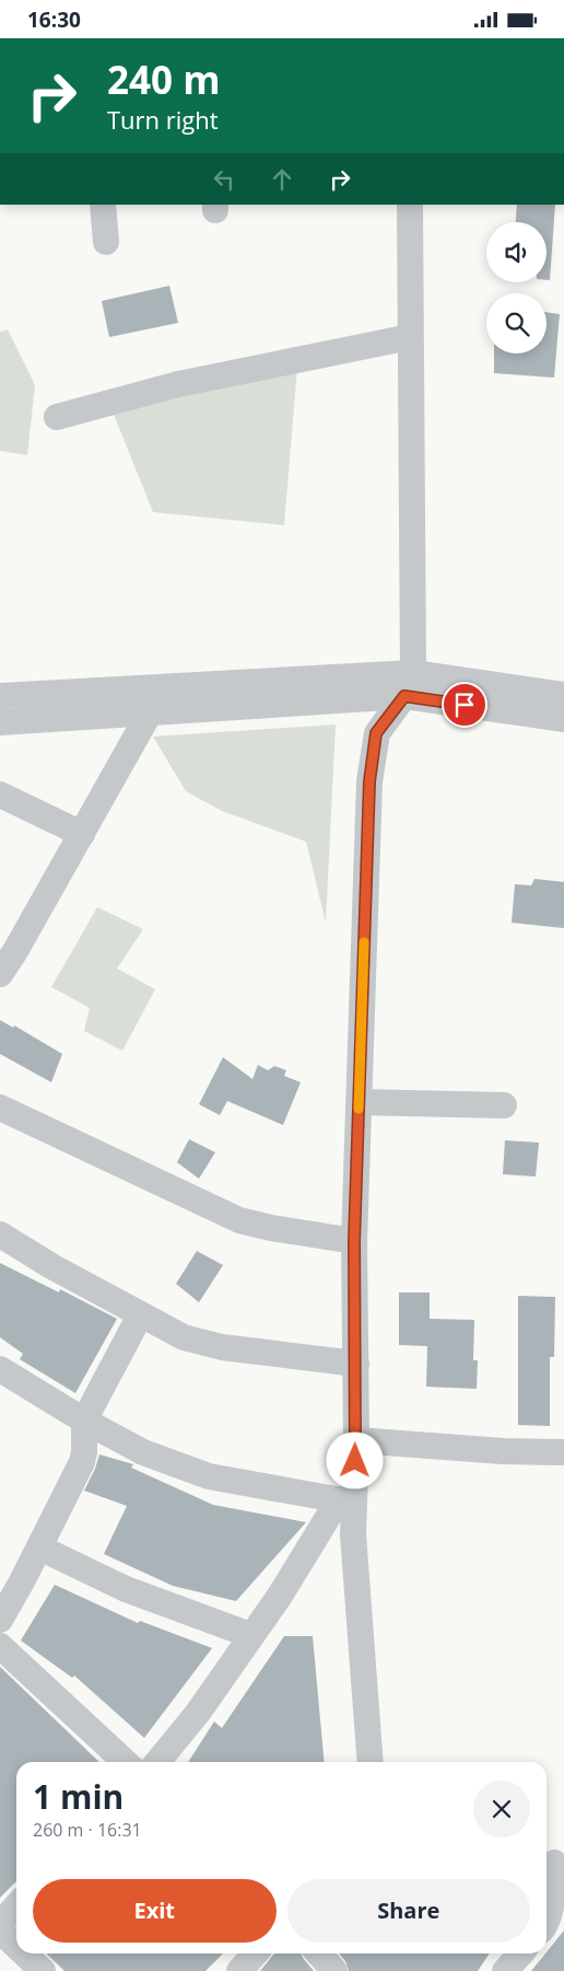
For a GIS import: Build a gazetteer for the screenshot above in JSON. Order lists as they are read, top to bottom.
{
  "page": {
    "status": "16:30",
    "turn": ["240 m", "Turn right"],
    "heading": ["1 min", "260 m · 16:31"],
    "buttons": ["Exit", "Share"]
  }
}
